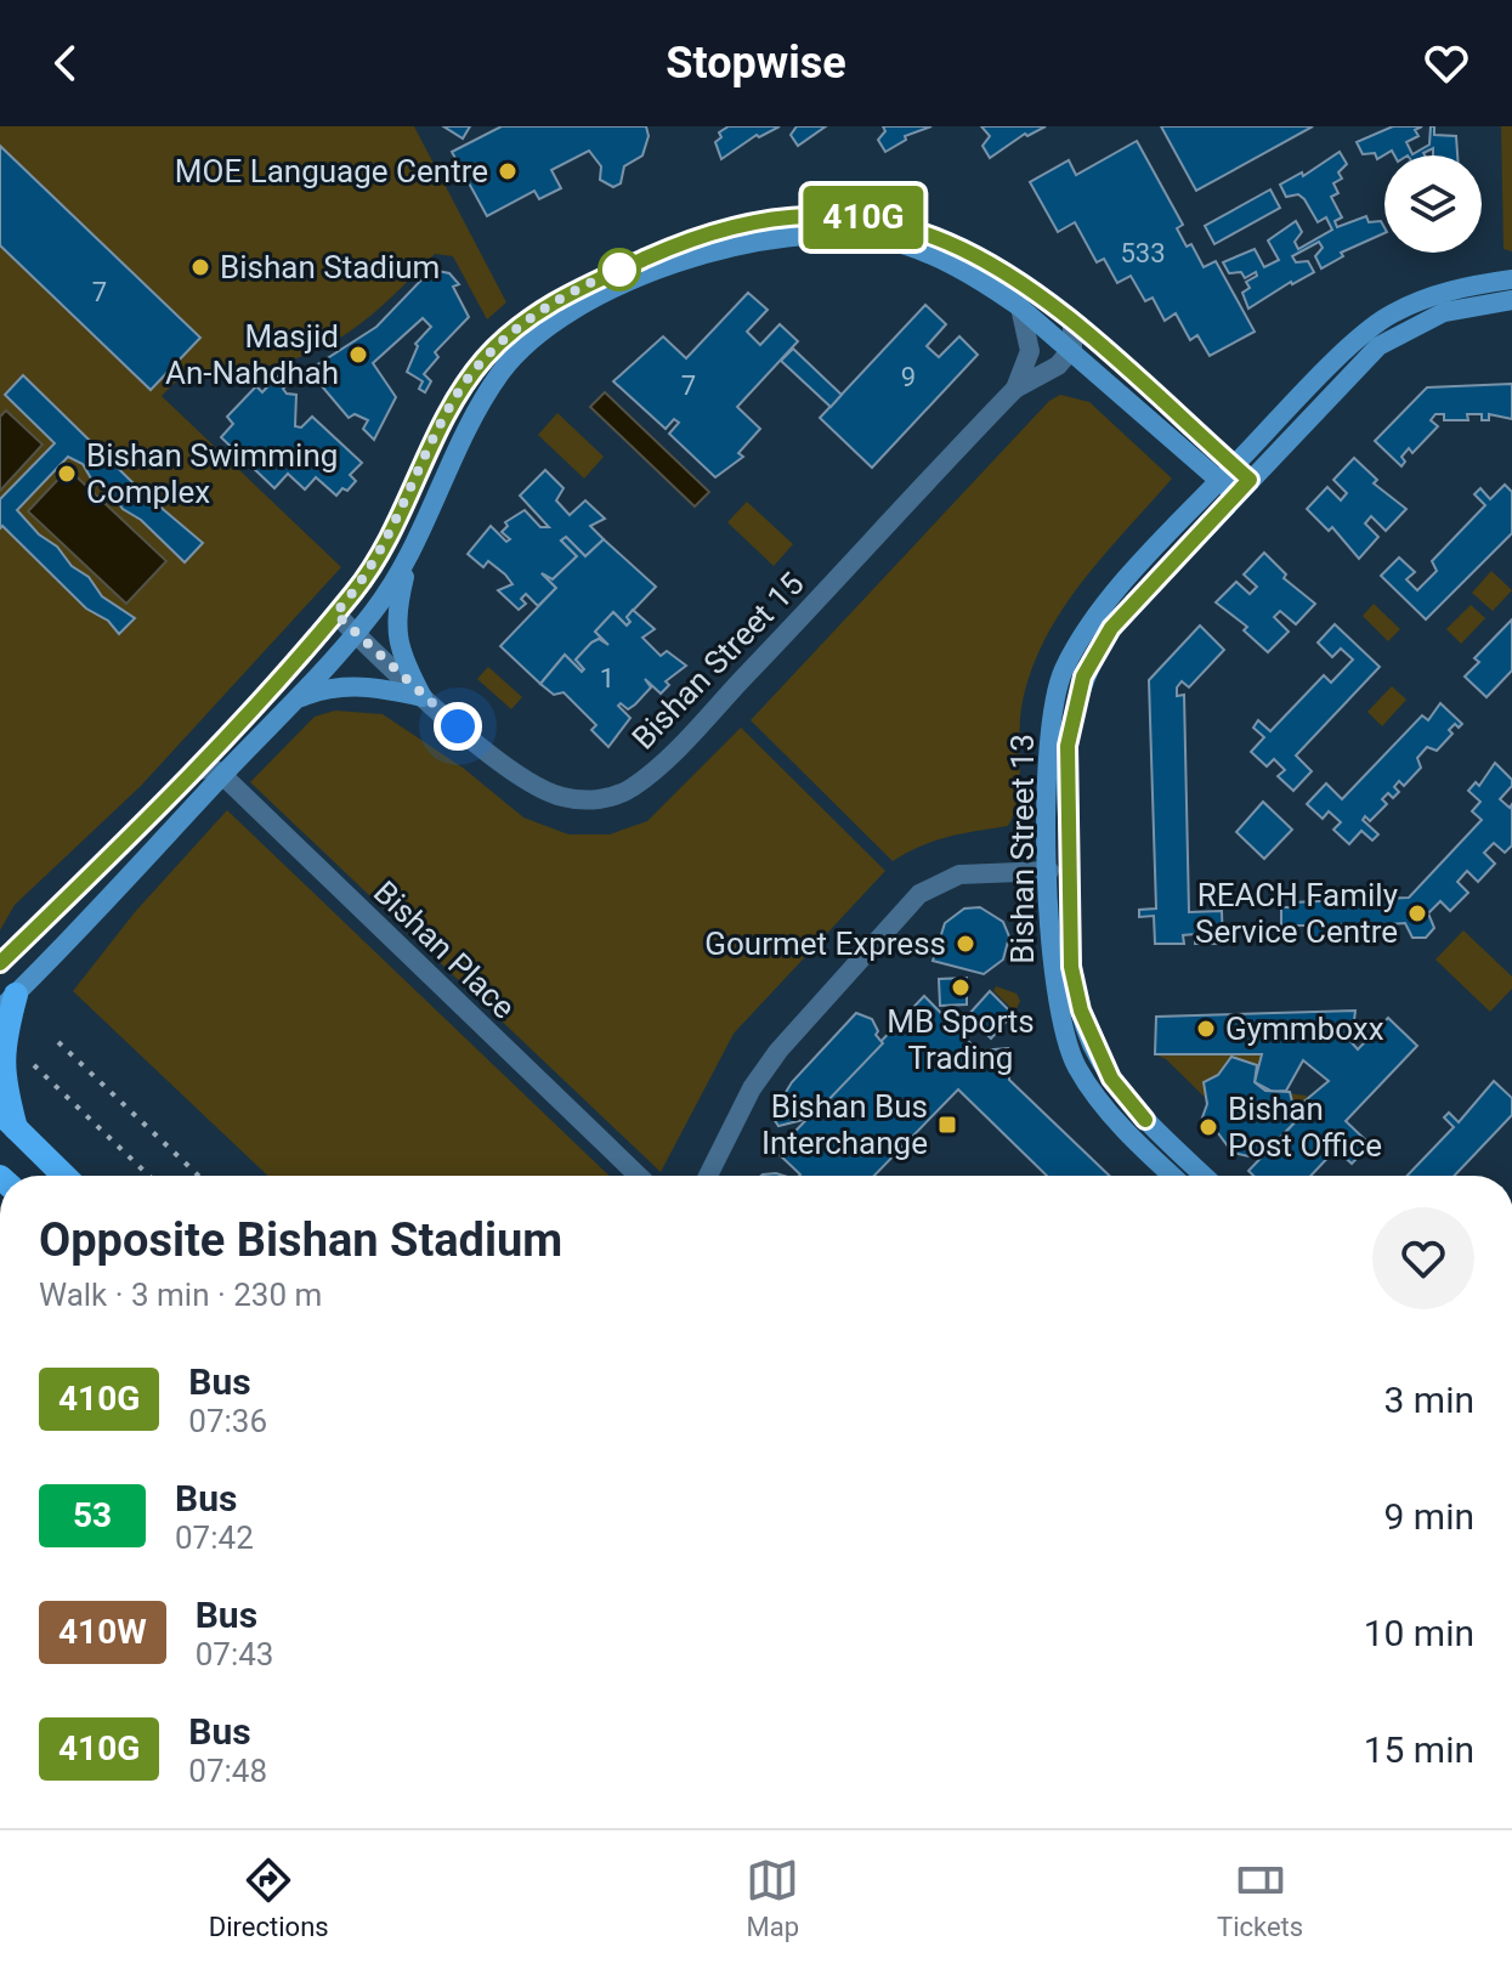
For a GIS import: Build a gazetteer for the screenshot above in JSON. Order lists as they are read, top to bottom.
{
  "streets": {
    "street": ["Bishan Street 15", "Bishan Street 13", "Bishan Place"]
  },
  "places": {
    "other": [
      "MOE Language Centre",
      "Bishan Stadium",
      "Masjid An-Nahdhah",
      "Bishan Swimming Complex",
      "REACH Family Service Centre",
      "Gourmet Express",
      "MB Sports Trading",
      "Gymmboxx",
      "Bishan Post Office"
    ],
    "transit": ["Bishan Bus Interchange"]
  },
  "lines": ["bus line 410G"],
  "house_numbers": [
    "533",
    "7",
    "9",
    "7",
    "1"
  ],
  "page": {
    "header": "Stopwise",
    "on_map": "410G",
    "heading": ["Opposite Bishan Stadium", "Walk · 3 min · 230 m"],
    "list": [
      {
        "mark": "410G",
        "name": "Bus",
        "note": "07:36",
        "value": "3 min"
      },
      {
        "mark": "53",
        "name": "Bus",
        "note": "07:42",
        "value": "9 min"
      },
      {
        "mark": "410W",
        "name": "Bus",
        "note": "07:43",
        "value": "10 min"
      },
      {
        "mark": "410G",
        "name": "Bus",
        "note": "07:48",
        "value": "15 min"
      }
    ],
    "tabs": ["Directions", "Map", "Tickets"]
  }
}
